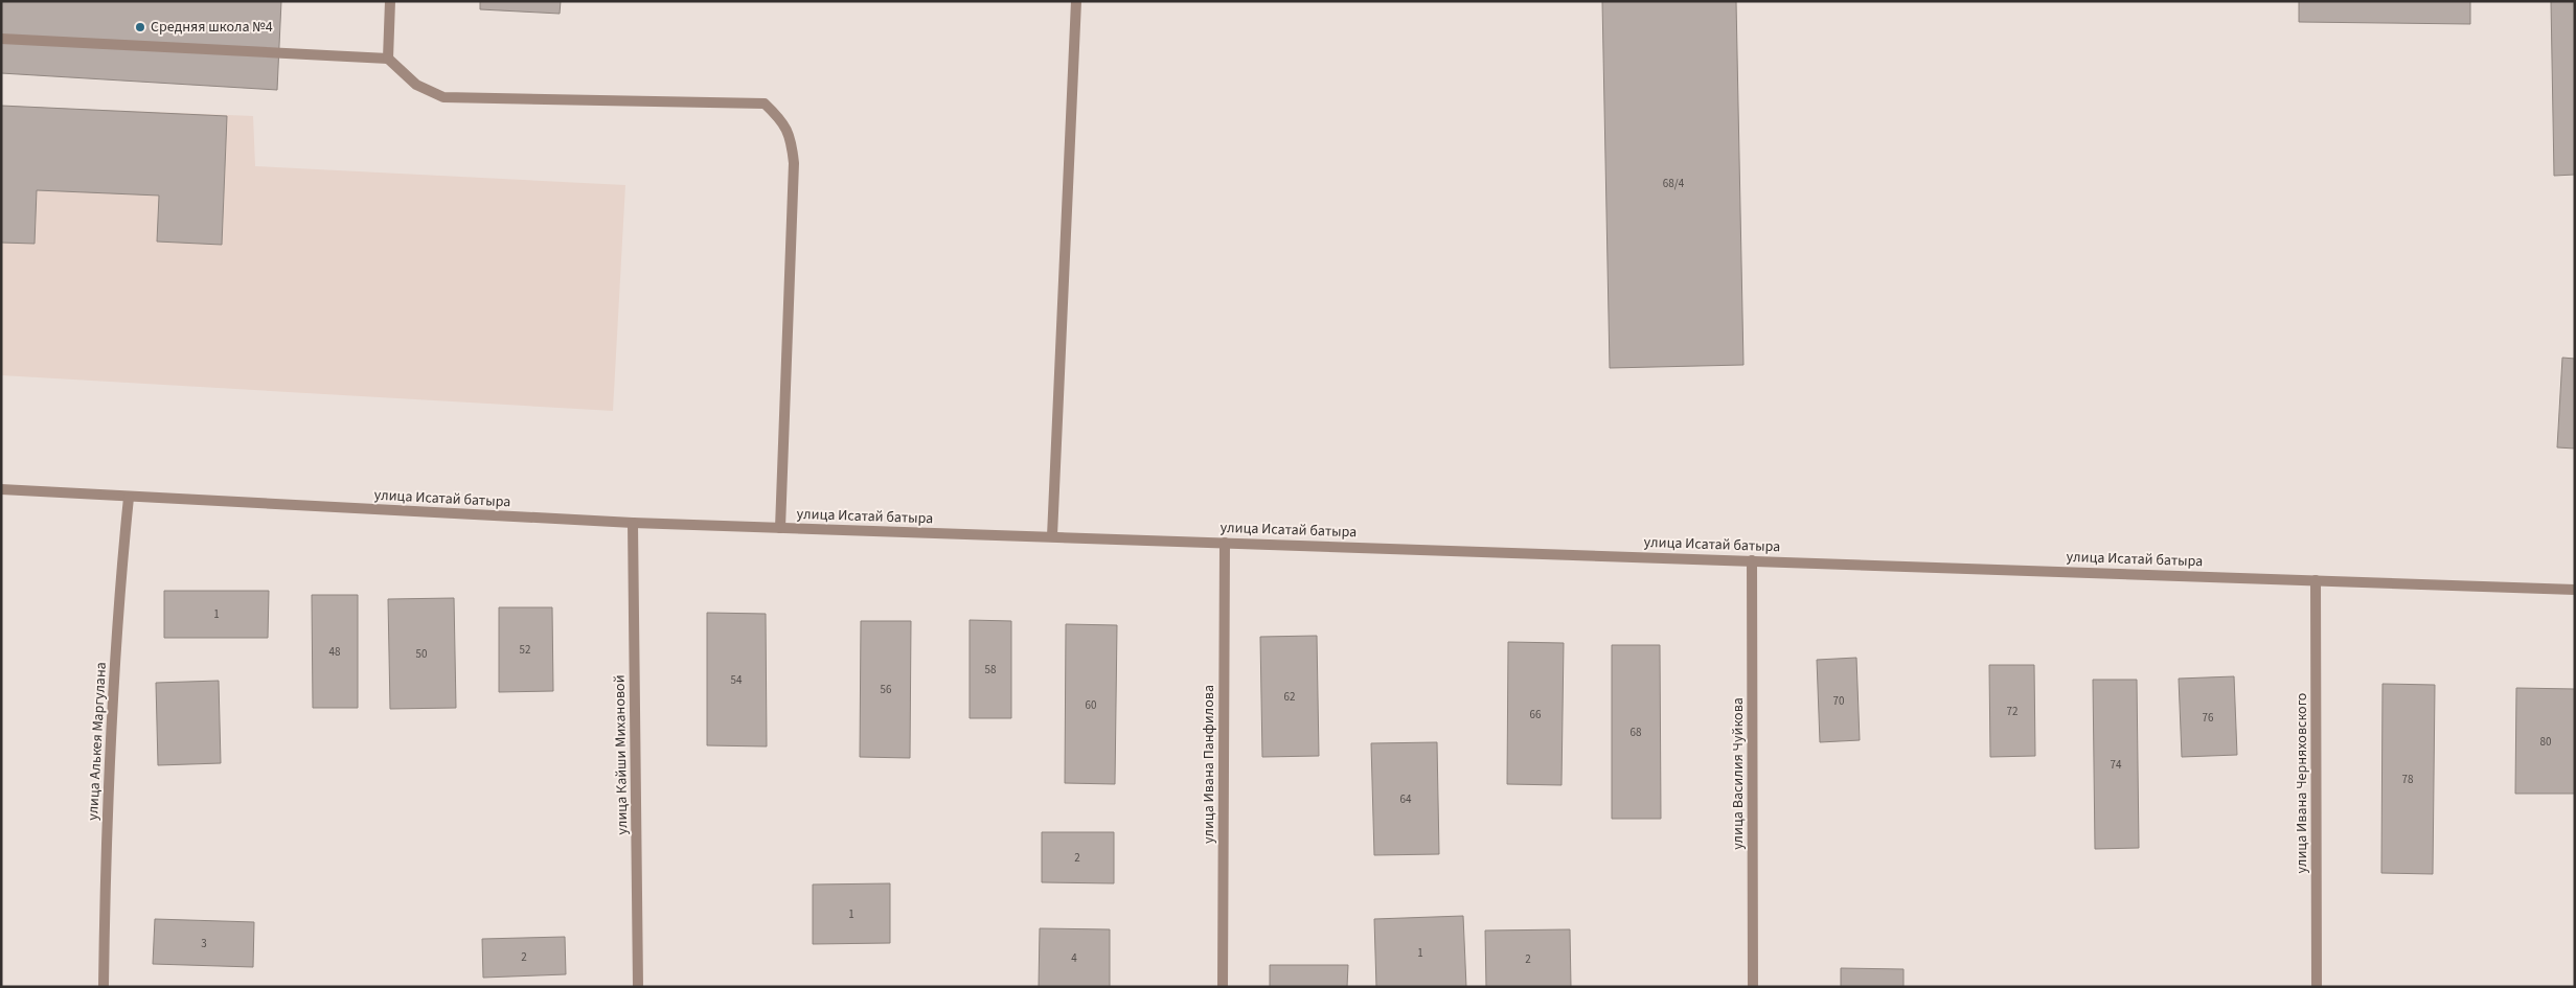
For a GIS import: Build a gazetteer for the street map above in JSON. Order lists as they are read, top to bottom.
{
  "streets": {
    "street": [
      "улица Исатай батыра",
      "улица Алькея Маргулана",
      "улица Кайши Михановой",
      "улица Ивана Панфилова",
      "улица Василия Чуйкова",
      "улица Ивана Черняховского"
    ]
  },
  "crossings": [
    ["улица Исатай батыра", "улица Алькея Маргулана"],
    ["улица Исатай батыра", "улица Кайши Михановой"],
    ["улица Исатай батыра", "улица Ивана Панфилова"],
    ["улица Исатай батыра", "улица Василия Чуйкова"],
    ["улица Исатай батыра", "улица Ивана Черняховского"]
  ],
  "places": ["Средняя школа №4"],
  "house_numbers": [
    "68/4",
    "1",
    "52",
    "48",
    "50",
    "58",
    "54",
    "56",
    "62",
    "70",
    "60",
    "72",
    "66",
    "76",
    "68",
    "80",
    "74",
    "78",
    "64",
    "2",
    "1",
    "3",
    "1",
    "2",
    "4",
    "2"
  ]
}
